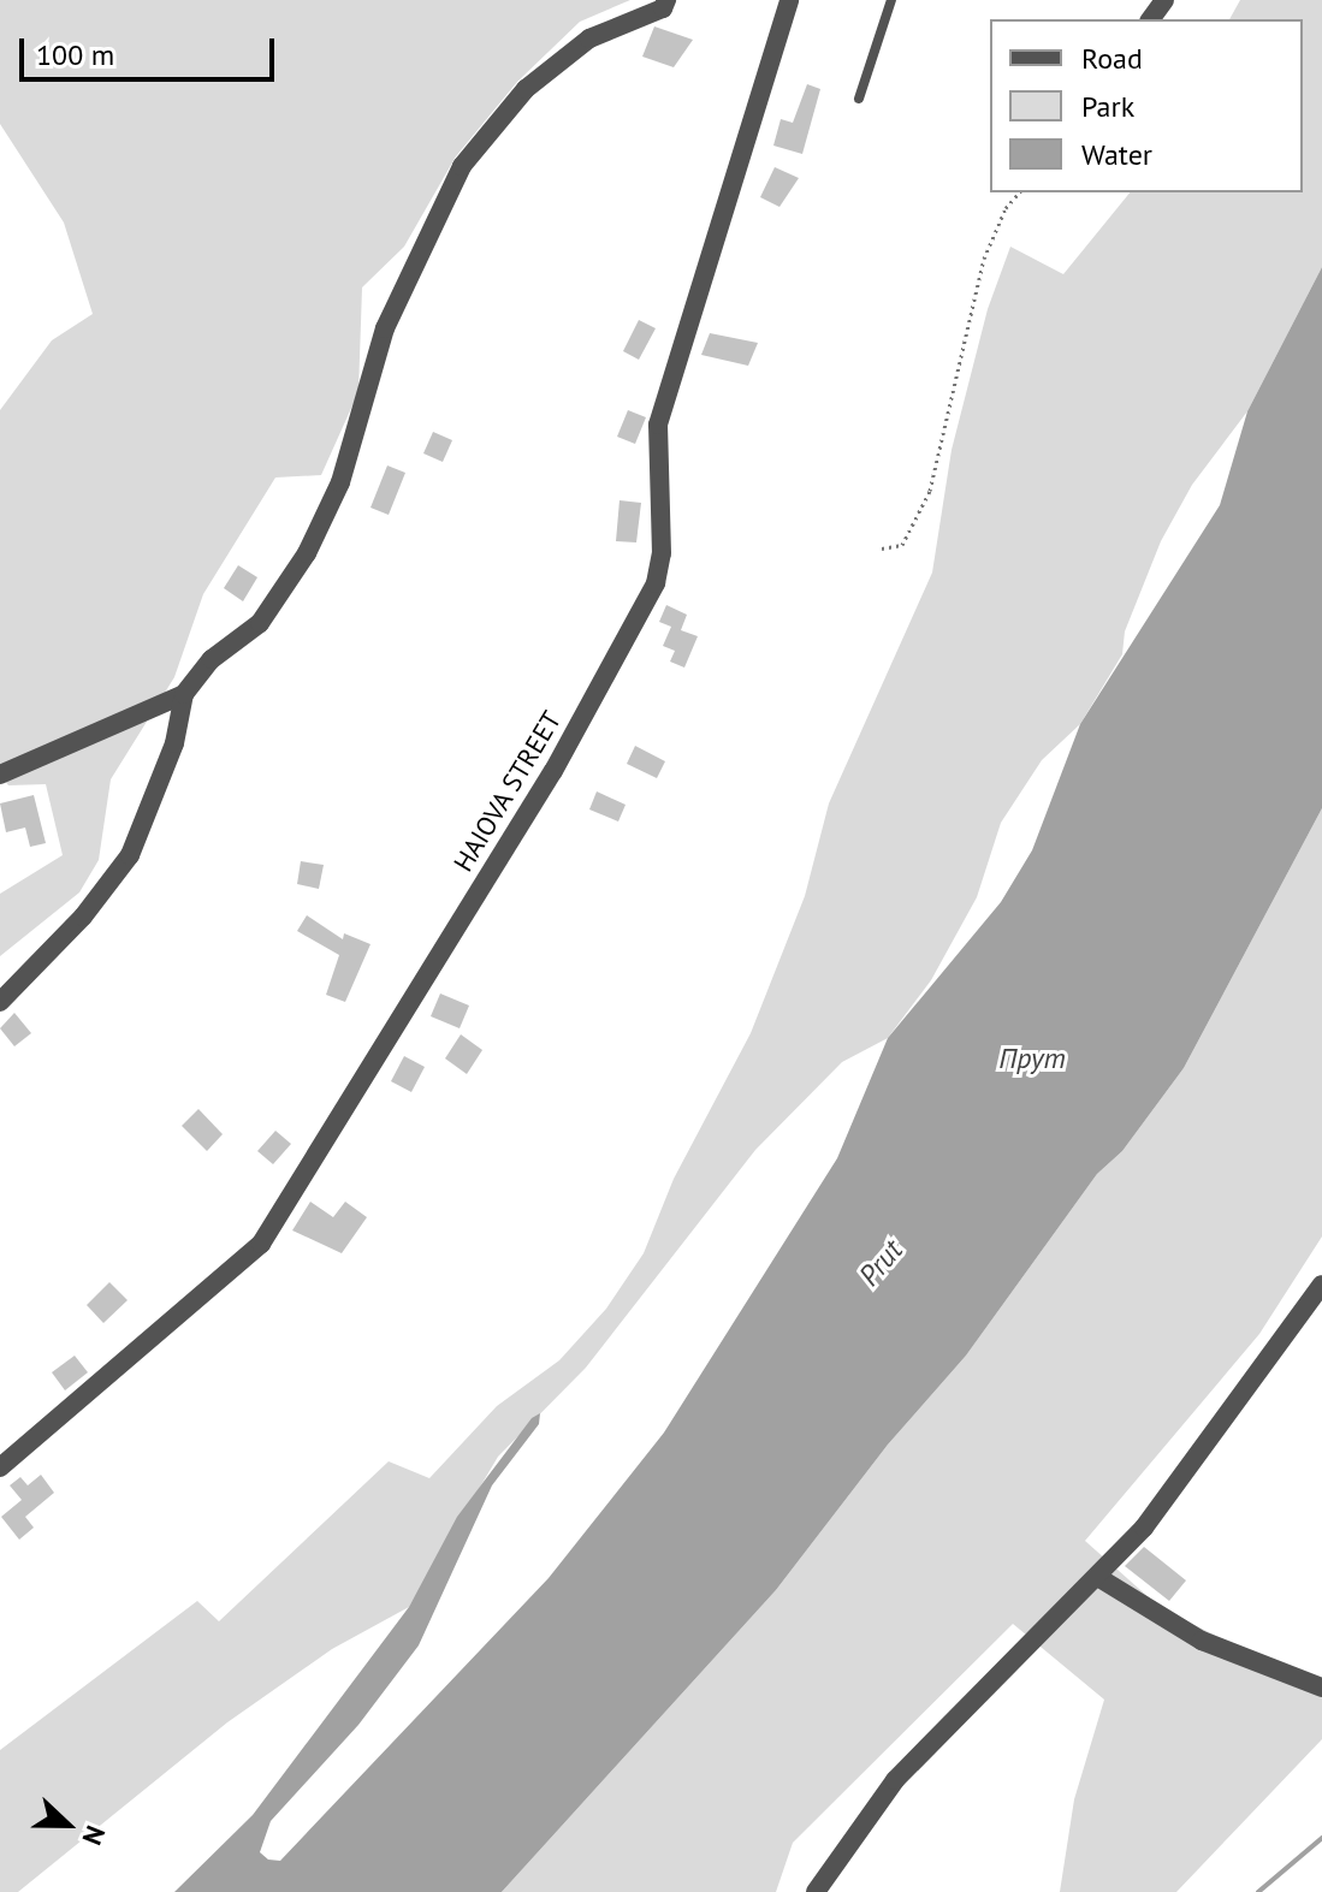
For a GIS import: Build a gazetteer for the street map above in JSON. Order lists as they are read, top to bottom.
{
  "streets": {
    "street": ["HAIOVA STREET"]
  },
  "water": ["Прут", "Prut"],
  "legend": ["Road", "Park", "Water"],
  "scale_bar": "100 m",
  "north": "right"
}
